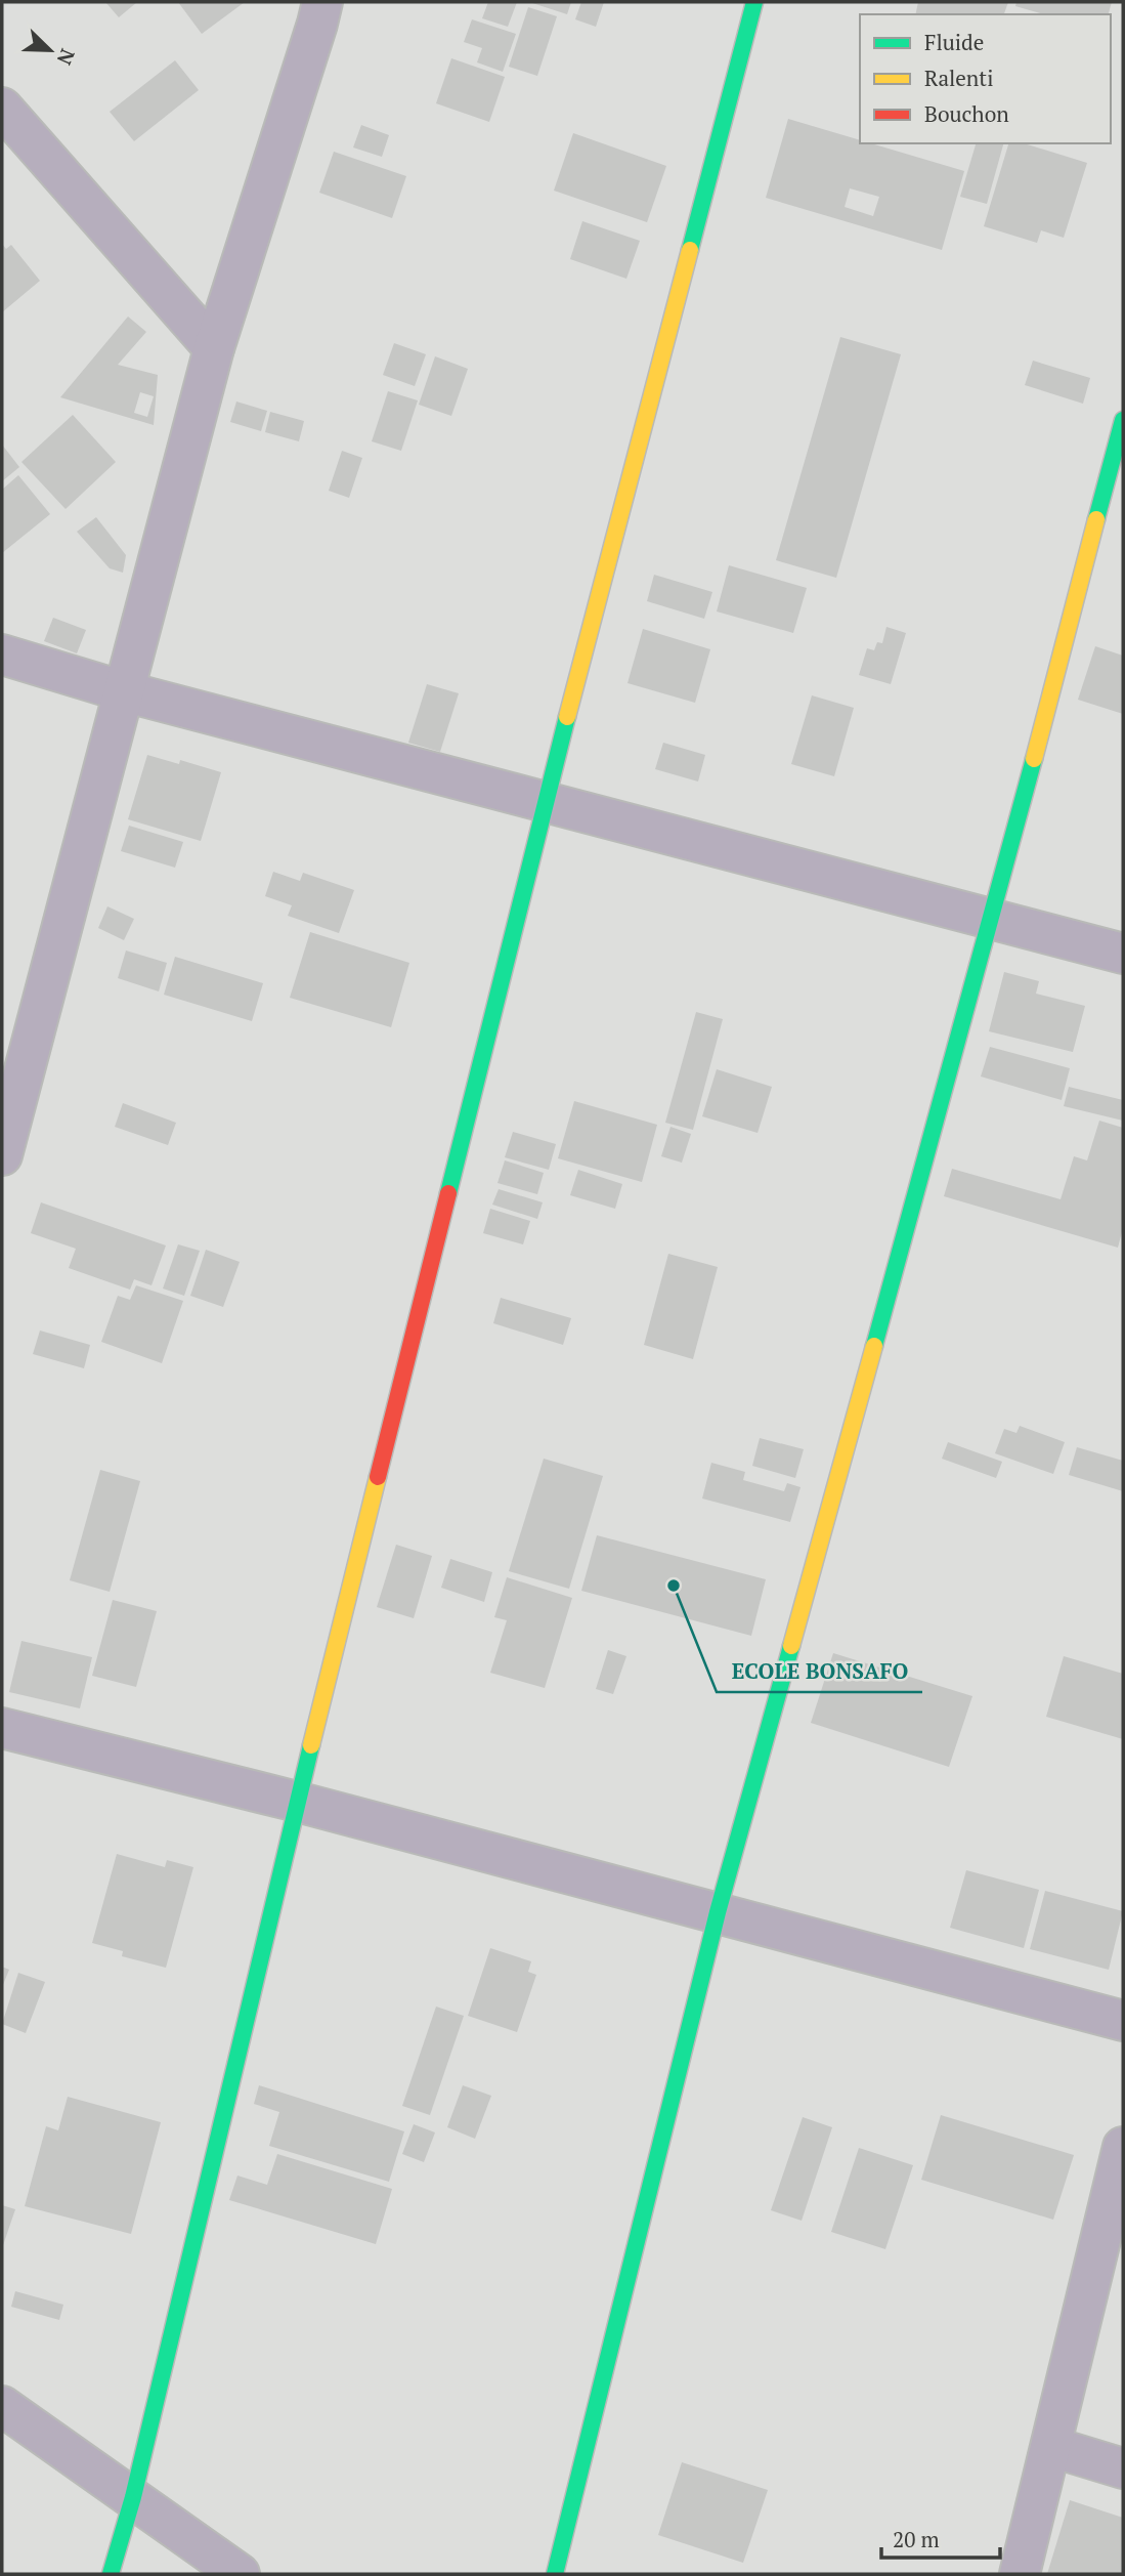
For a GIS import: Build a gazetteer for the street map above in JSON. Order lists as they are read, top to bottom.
{
  "places": ["ECOLE BONSAFO"],
  "legend": ["Fluide", "Ralenti", "Bouchon"],
  "scale_bar": "20 m",
  "north": "bottom right"
}
